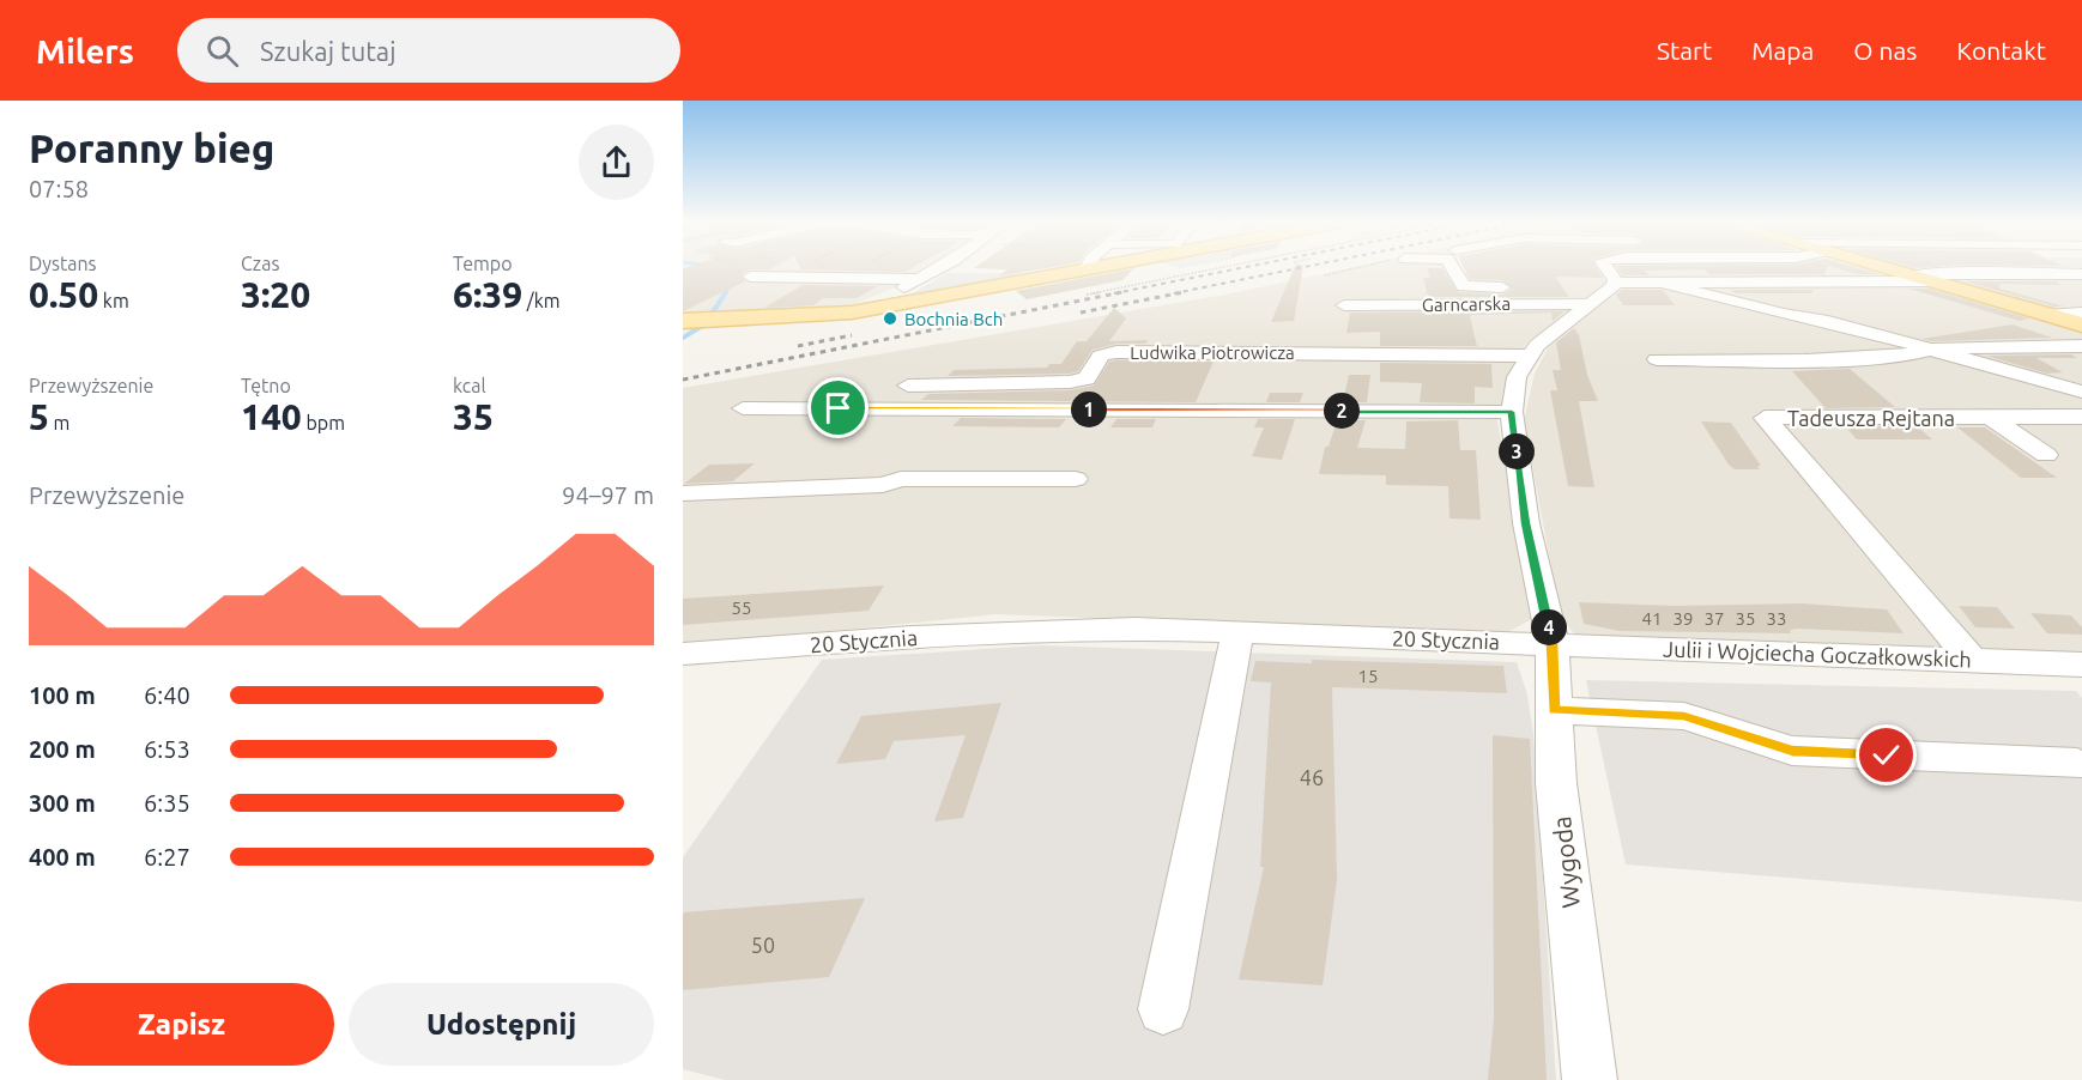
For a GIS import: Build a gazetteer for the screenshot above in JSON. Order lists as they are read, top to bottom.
{
  "streets": {
    "street": [
      "Garncarska",
      "Ludwika Piotrowicza",
      "Tadeusza Rejtana",
      "20 Stycznia",
      "Julii i Wojciecha Goczałkowskich",
      "Wygoda"
    ]
  },
  "crossings": [
    ["Tadeusza Rejtana", "Julii i Wojciecha Goczałkowskich"],
    ["20 Stycznia", "Julii i Wojciecha Goczałkowskich"],
    ["20 Stycznia", "Wygoda"],
    ["Julii i Wojciecha Goczałkowskich", "Wygoda"]
  ],
  "places": ["Bochnia Bch"],
  "house_numbers": [
    "55",
    "41",
    "39",
    "37",
    "35",
    "33",
    "15",
    "46",
    "50"
  ],
  "page": {
    "header": "Milers",
    "search": "Szukaj tutaj",
    "nav": [
      "Start",
      "Mapa",
      "O nas",
      "Kontakt"
    ],
    "heading": ["Poranny bieg", "07:58"],
    "stats": [
      ["Dystans", "0.50 km"],
      ["Czas", "3:20"],
      ["Tempo", "6:39 /km"],
      ["Przewyższenie", "5 m"],
      ["Tętno", "140 bpm"],
      ["kcal", "35"]
    ],
    "pins": [
      "1",
      "2",
      "3",
      "4"
    ],
    "chart": ["Przewyższenie", "94–97 m"],
    "list": [
      {
        "name": "100 m",
        "note": "6:40"
      },
      {
        "name": "200 m",
        "note": "6:53"
      },
      {
        "name": "300 m",
        "note": "6:35"
      },
      {
        "name": "400 m",
        "note": "6:27"
      }
    ],
    "buttons": ["Zapisz", "Udostępnij"]
  }
}
